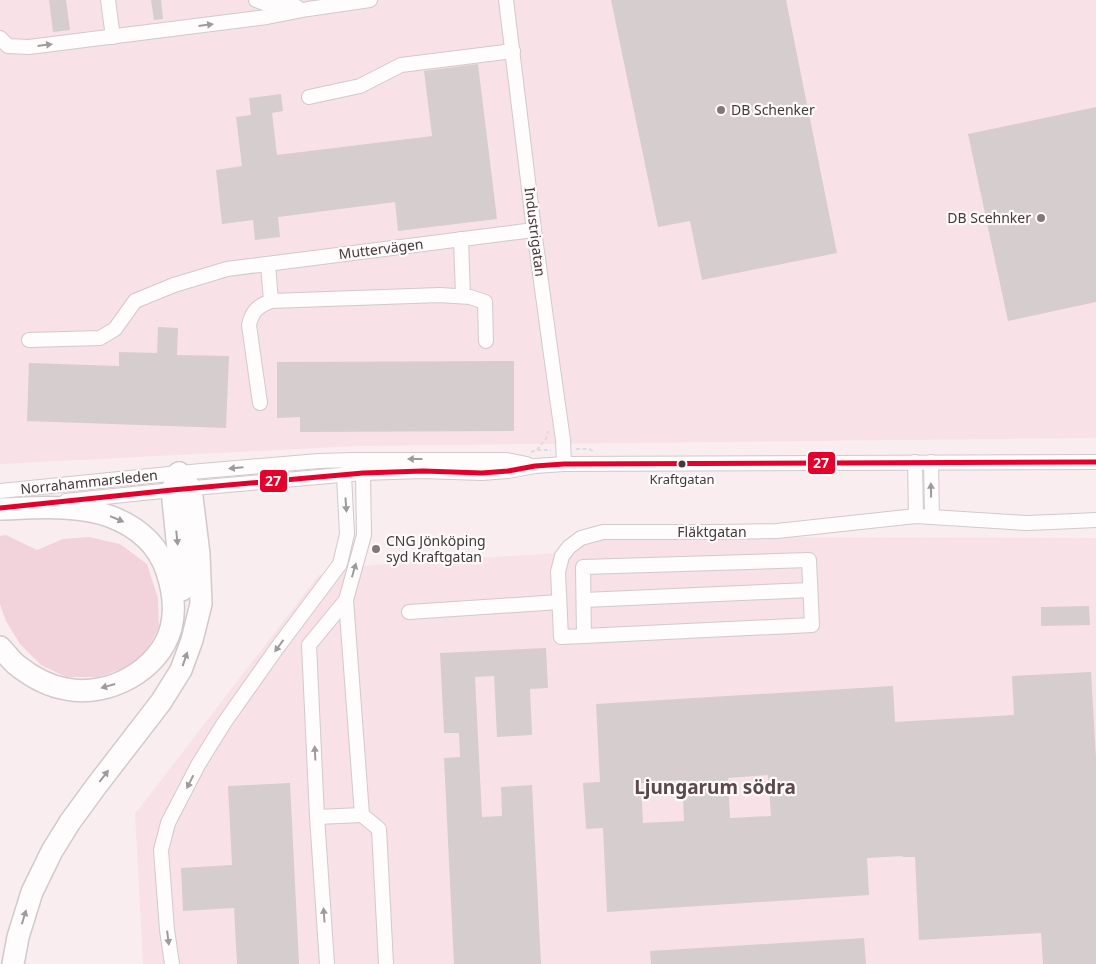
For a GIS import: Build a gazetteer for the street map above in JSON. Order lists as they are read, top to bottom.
{
  "streets": {
    "street": [
      "Industrigatan",
      "Muttervägen",
      "Norrahammarsleden",
      "Fläktgatan"
    ]
  },
  "crossings": [
    ["Industrigatan", "Muttervägen"]
  ],
  "districts": ["Ljungarum södra"],
  "places": [
    "DB Schenker",
    "DB Scehnker",
    "Kraftgatan",
    "CNG Jönköping syd Kraftgatan"
  ],
  "lines": ["transit line 27"]
}
